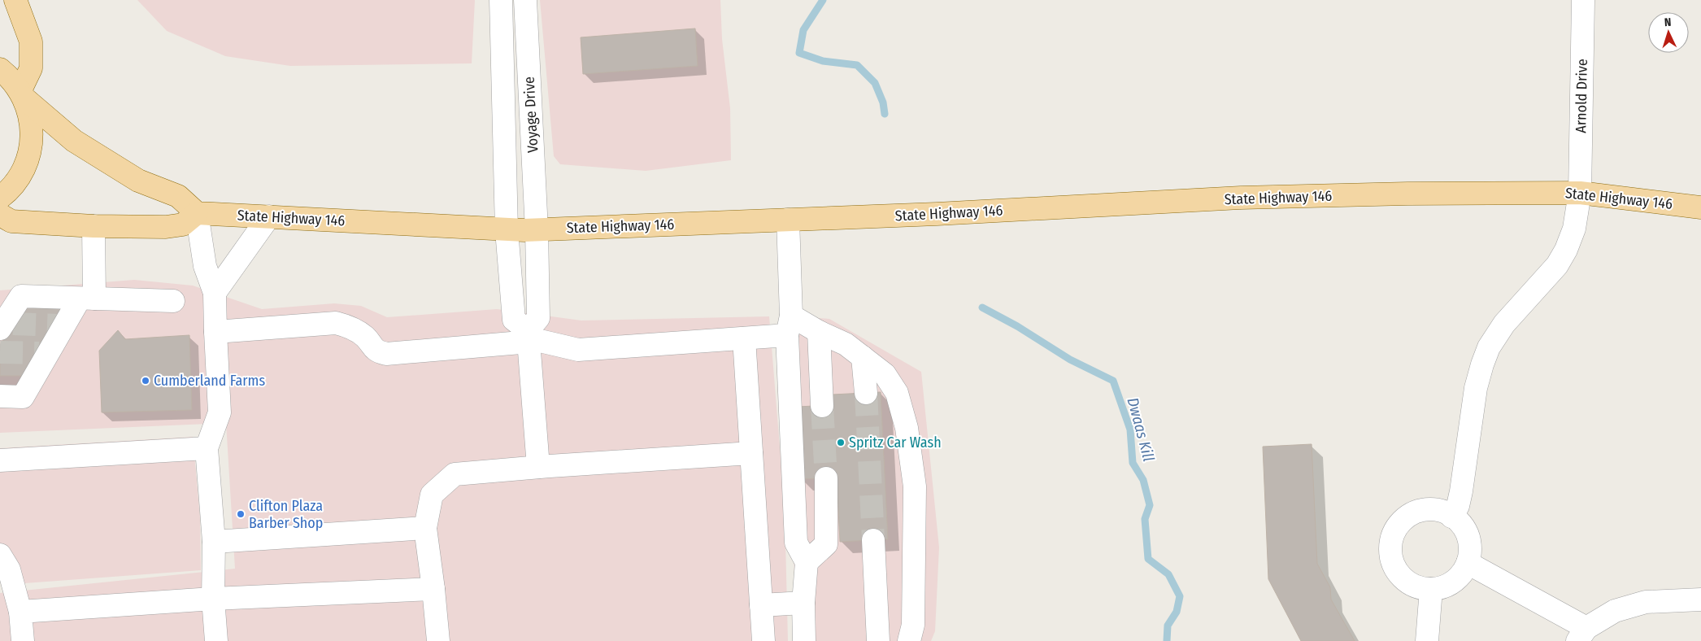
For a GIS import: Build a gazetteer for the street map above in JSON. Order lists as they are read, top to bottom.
{
  "streets": {
    "main road": ["State Highway 146"],
    "street": ["Arnold Drive", "Voyage Drive"]
  },
  "crossings": [
    ["Arnold Drive", "State Highway 146"],
    ["Voyage Drive", "State Highway 146"]
  ],
  "water": ["Dwaas Kill"],
  "places": ["Cumberland Farms", "Spritz Car Wash", "Clifton Plaza Barber Shop"],
  "north": "top"
}
